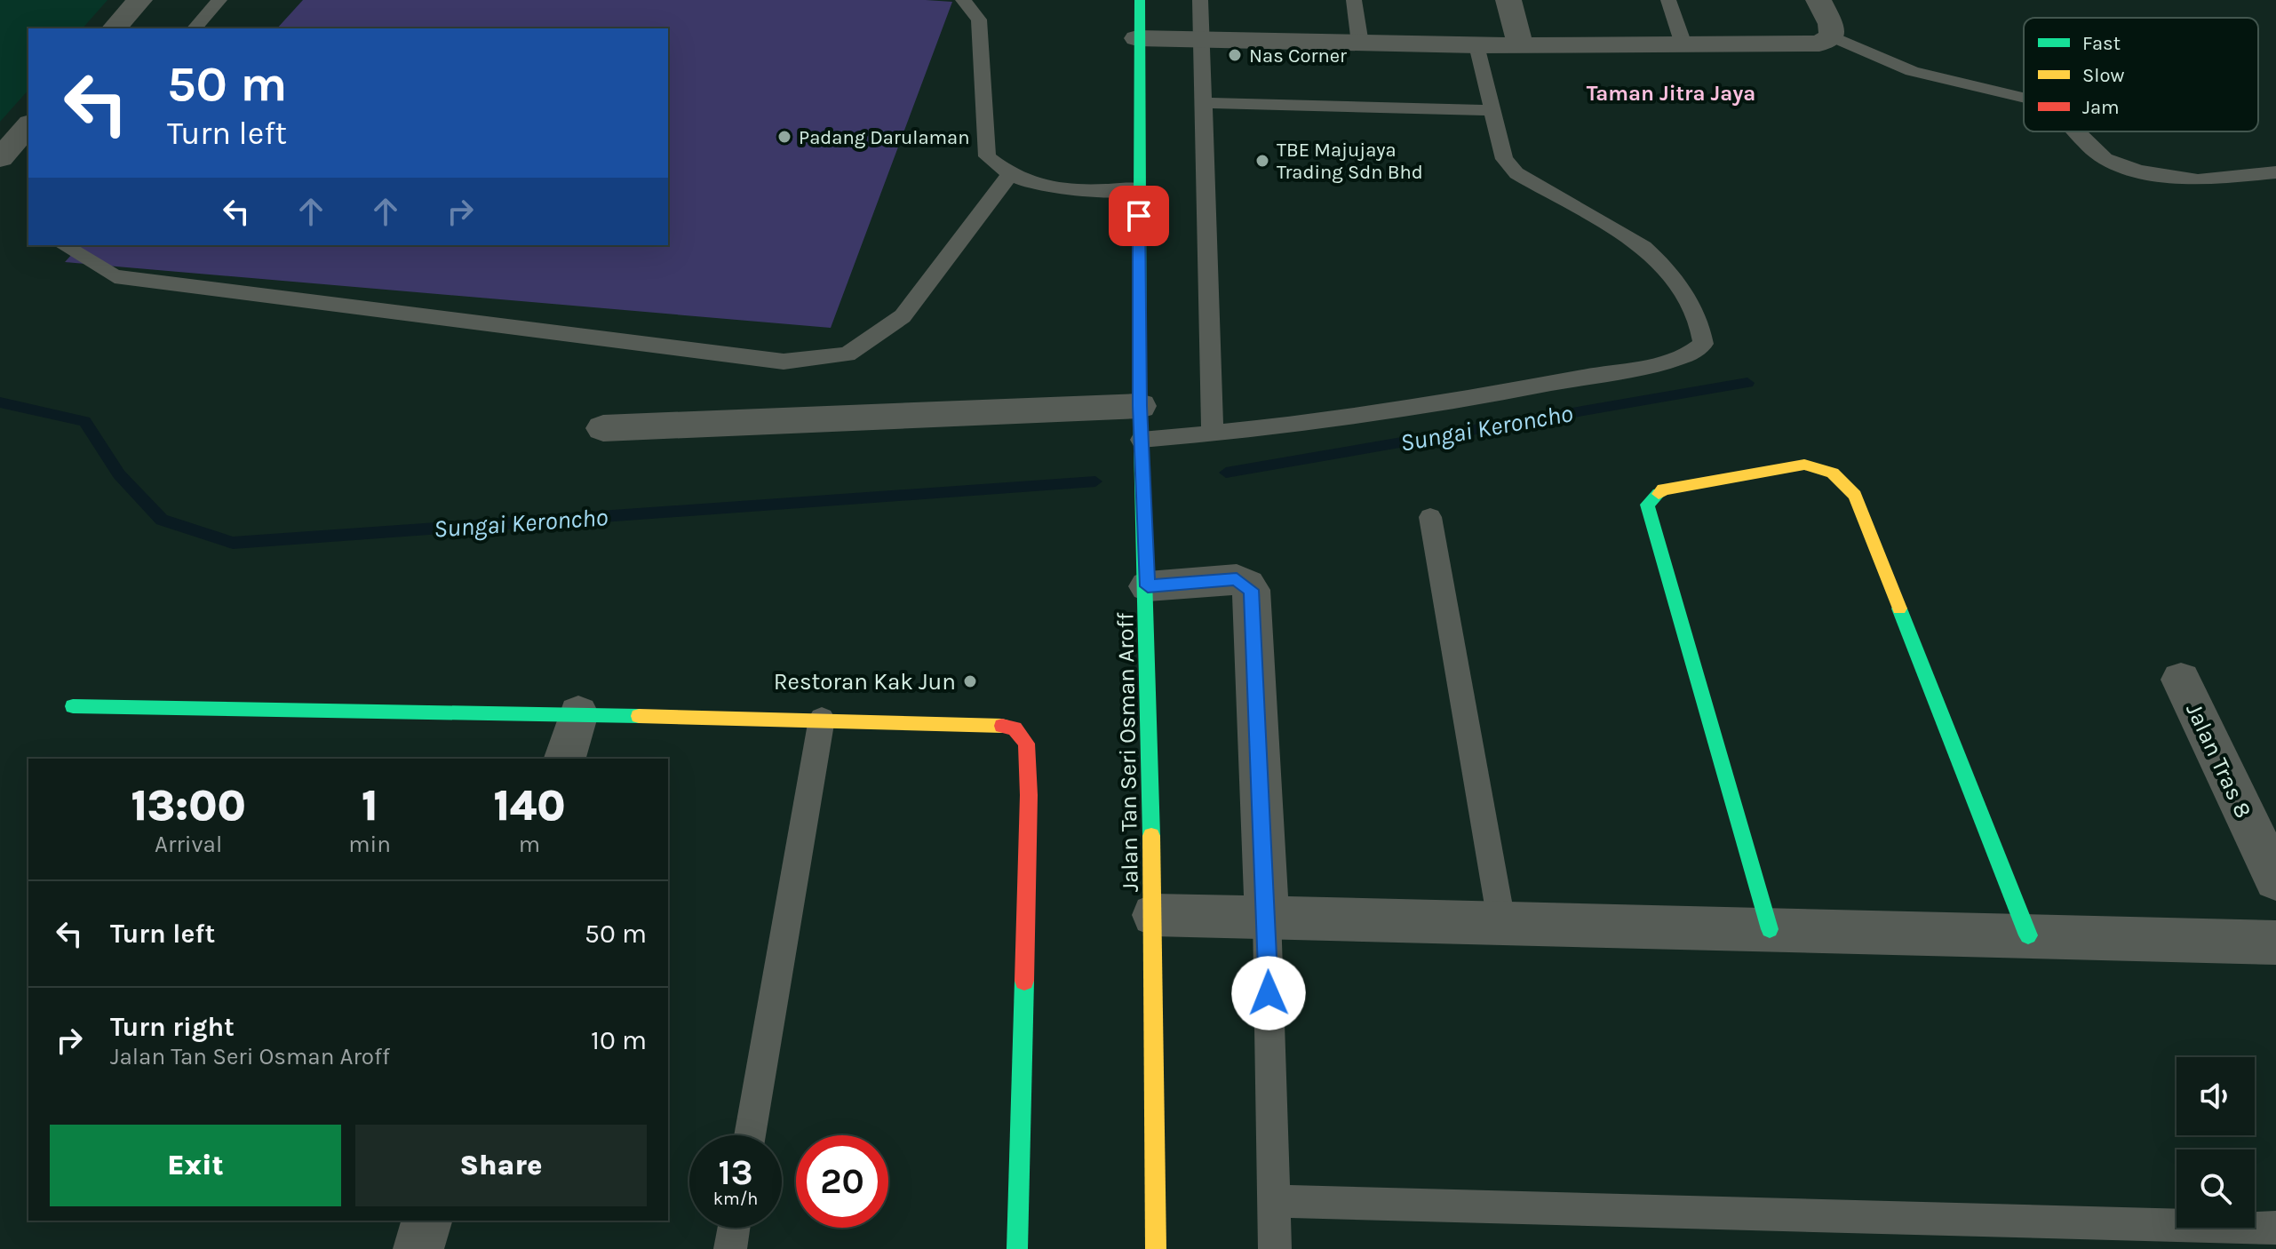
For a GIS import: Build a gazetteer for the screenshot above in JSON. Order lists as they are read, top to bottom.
{
  "streets": {
    "street": ["Jalan Tan Seri Osman Aroff", "Jalan Tras 8"]
  },
  "districts": ["Taman Jitra Jaya"],
  "water": ["Sungai Keroncho"],
  "places": [
    "Nas Corner",
    "Padang Darulaman",
    "TBE Majujaya Trading Sdn Bhd",
    "Restoran Kak Jun"
  ],
  "legend": ["Fast", "Slow", "Jam"],
  "page": {
    "turn": ["50 m", "Turn left"],
    "eta": [
      "13:00",
      "Arrival",
      "1",
      "min",
      "140",
      "m"
    ],
    "list": [
      {
        "name": "Turn left",
        "value": "50 m"
      },
      {
        "name": "Turn right",
        "note": "Jalan Tan Seri Osman Aroff",
        "value": "10 m"
      }
    ],
    "buttons": ["Exit", "Share"],
    "speed": "13 km/h",
    "limit": "20"
  }
}
